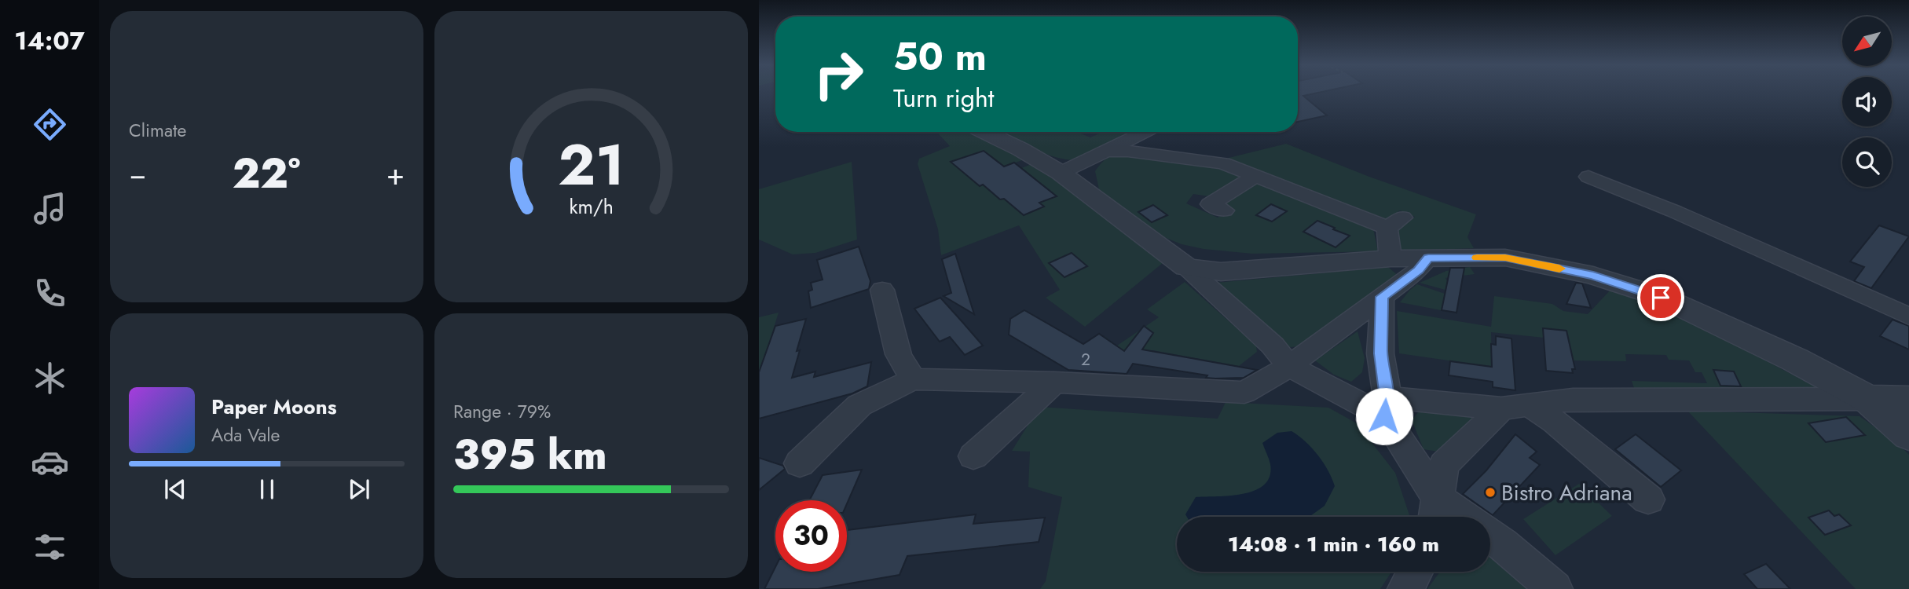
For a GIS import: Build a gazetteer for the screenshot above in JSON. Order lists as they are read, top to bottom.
{
  "places": ["Bistro Adriana"],
  "house_numbers": ["2"],
  "north": "bottom left",
  "page": {
    "tabs": "14:07",
    "tile": [
      "Climate",
      ["Range · 79%", "395 km"]
    ],
    "turn": ["50 m", "Turn right"],
    "heat": ["−", "22°", "+"],
    "song": ["Paper Moons", "Ada Vale"],
    "limit": "30",
    "trip": "14:08 · 1 min · 160 m",
    "gauge": ["21", "km/h"]
  }
}
